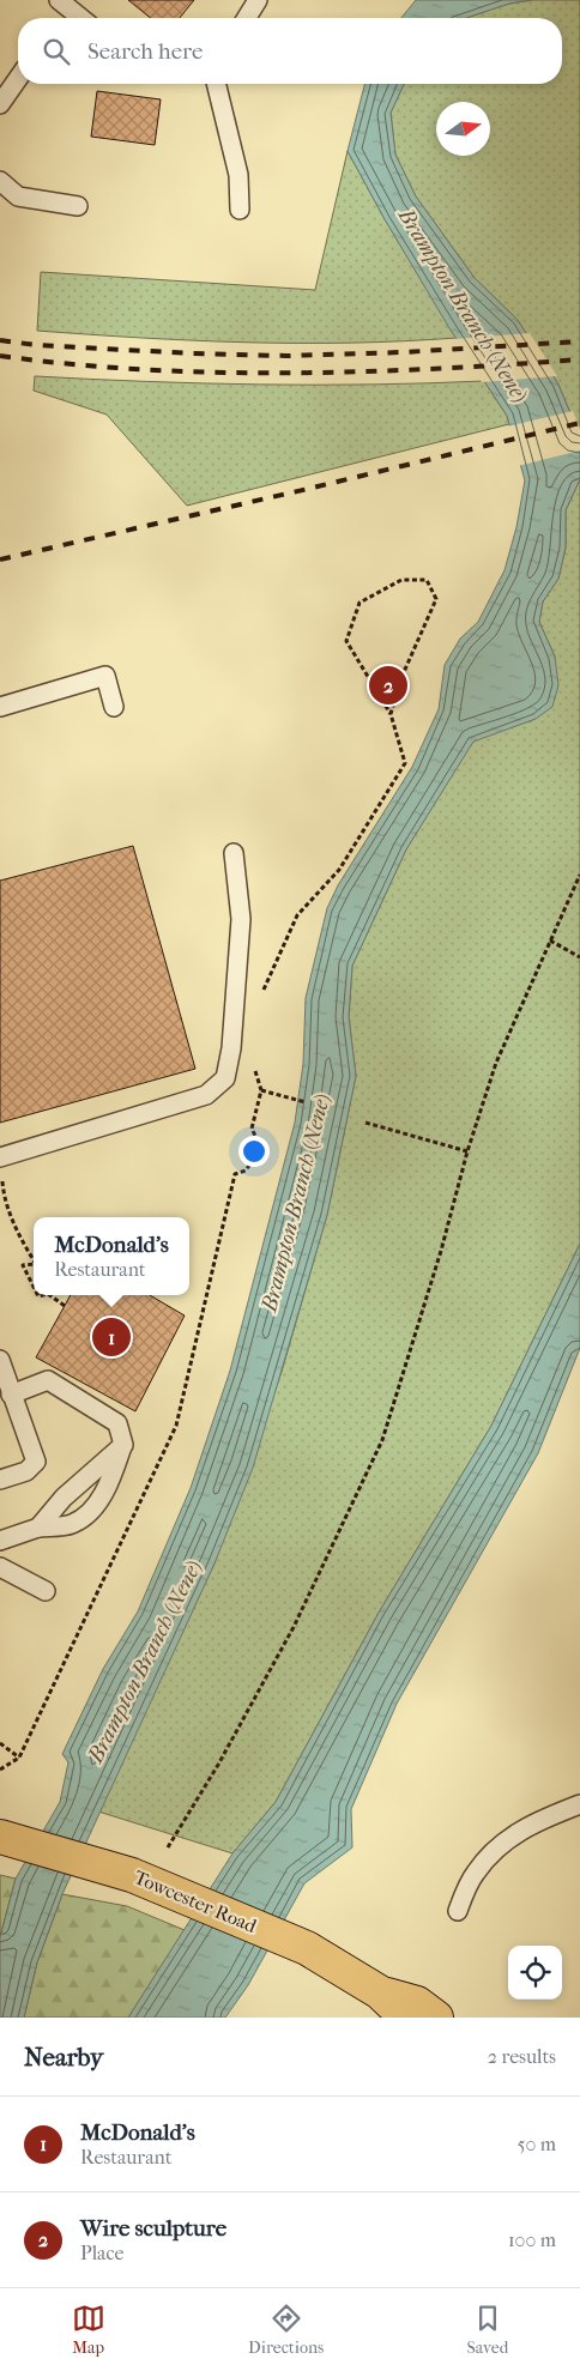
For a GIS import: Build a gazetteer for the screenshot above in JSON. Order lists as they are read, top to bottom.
{
  "streets": {
    "main road": ["Towcester Road"]
  },
  "water": ["Brampton Branch (Nene)"],
  "north": "right",
  "page": {
    "search": "Search here",
    "pins": ["2", "1"],
    "popup": ["McDonald's", "Restaurant"],
    "heading": ["Nearby", "2 results"],
    "list": [
      {
        "mark": "1",
        "name": "McDonald's",
        "note": "Restaurant",
        "value": "50 m"
      },
      {
        "mark": "2",
        "name": "Wire sculpture",
        "note": "Place",
        "value": "100 m"
      }
    ],
    "nav": ["Map", "Directions", "Saved"]
  }
}
